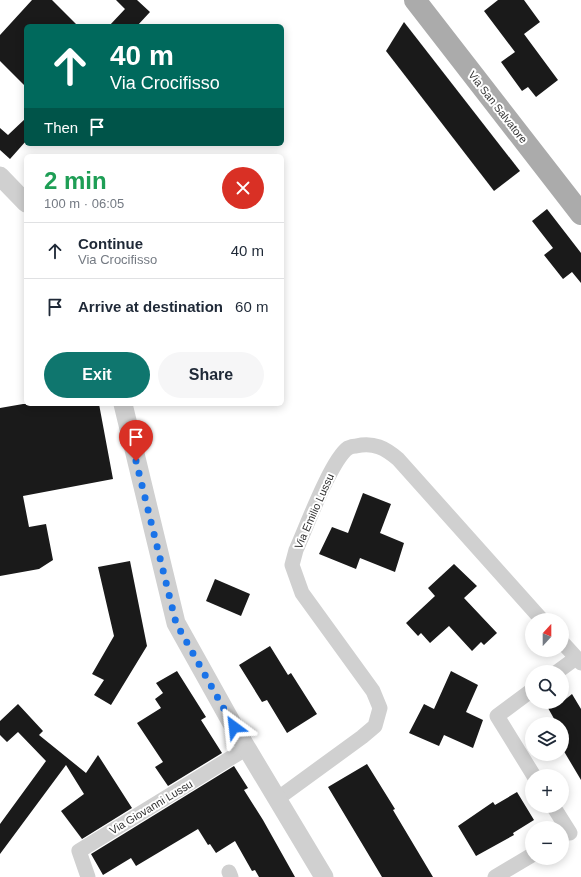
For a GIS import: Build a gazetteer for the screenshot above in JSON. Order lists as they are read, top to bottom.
{
  "streets": {
    "main road": ["Via San Salvatore"],
    "street": ["Via Emilio Lussu", "Via Giovanni Lussu"]
  },
  "north": "top",
  "page": {
    "turn": ["40 m", "Via Crocifisso"],
    "then": "Then",
    "heading": ["2 min", "100 m · 06:05"],
    "list": [
      {
        "name": "Continue",
        "note": "Via Crocifisso",
        "value": "40 m"
      },
      {
        "name": "Arrive at destination",
        "value": "60 m"
      }
    ],
    "buttons": ["Exit", "Share"],
    "map_buttons": ["+", "−"]
  }
}
